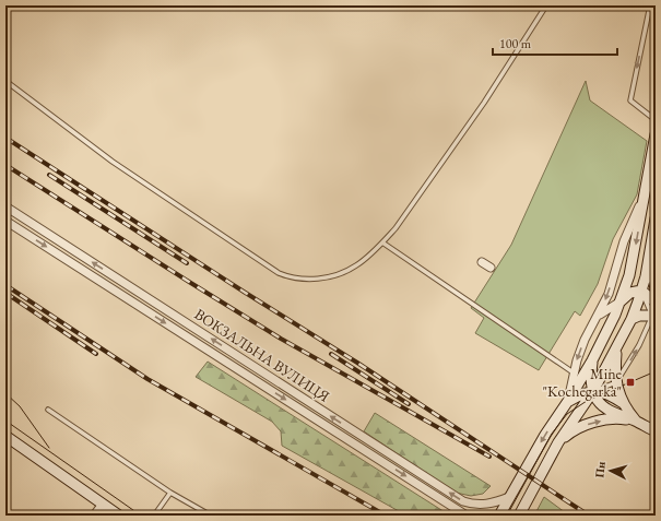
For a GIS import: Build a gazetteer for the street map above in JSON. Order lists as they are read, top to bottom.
{
  "streets": {
    "street": ["ВОКЗАЛЬНА ВУЛИЦЯ"]
  },
  "places": {
    "transit": ["Mine \"Kochegarka\""]
  },
  "scale_bar": "100 m",
  "north": "left"
}
